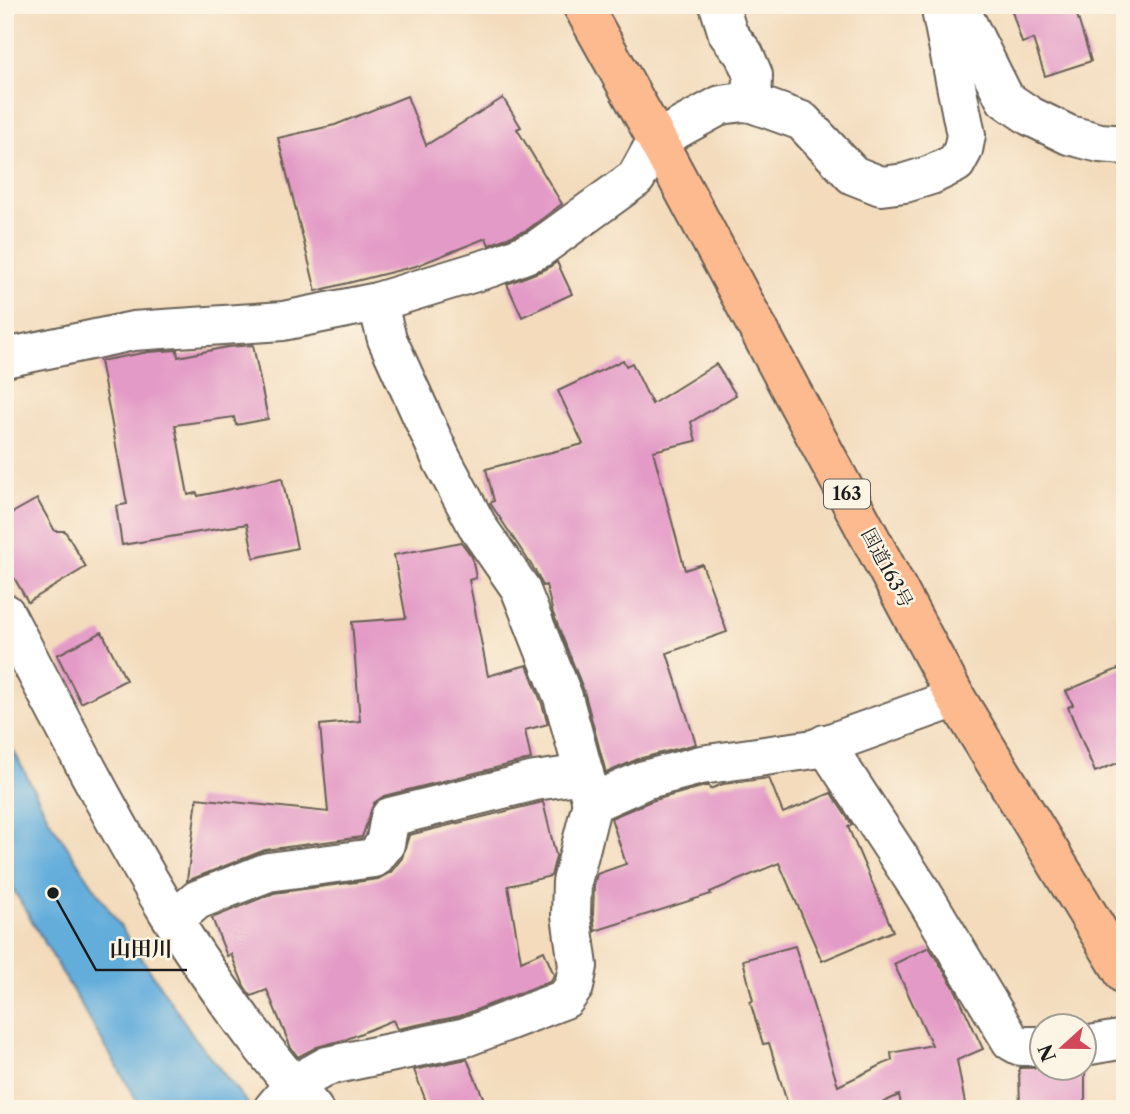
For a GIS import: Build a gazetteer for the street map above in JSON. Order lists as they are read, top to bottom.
{
  "streets": {
    "highway": ["163", "国道163号"]
  },
  "places": ["山田川"],
  "north": "left"
}
